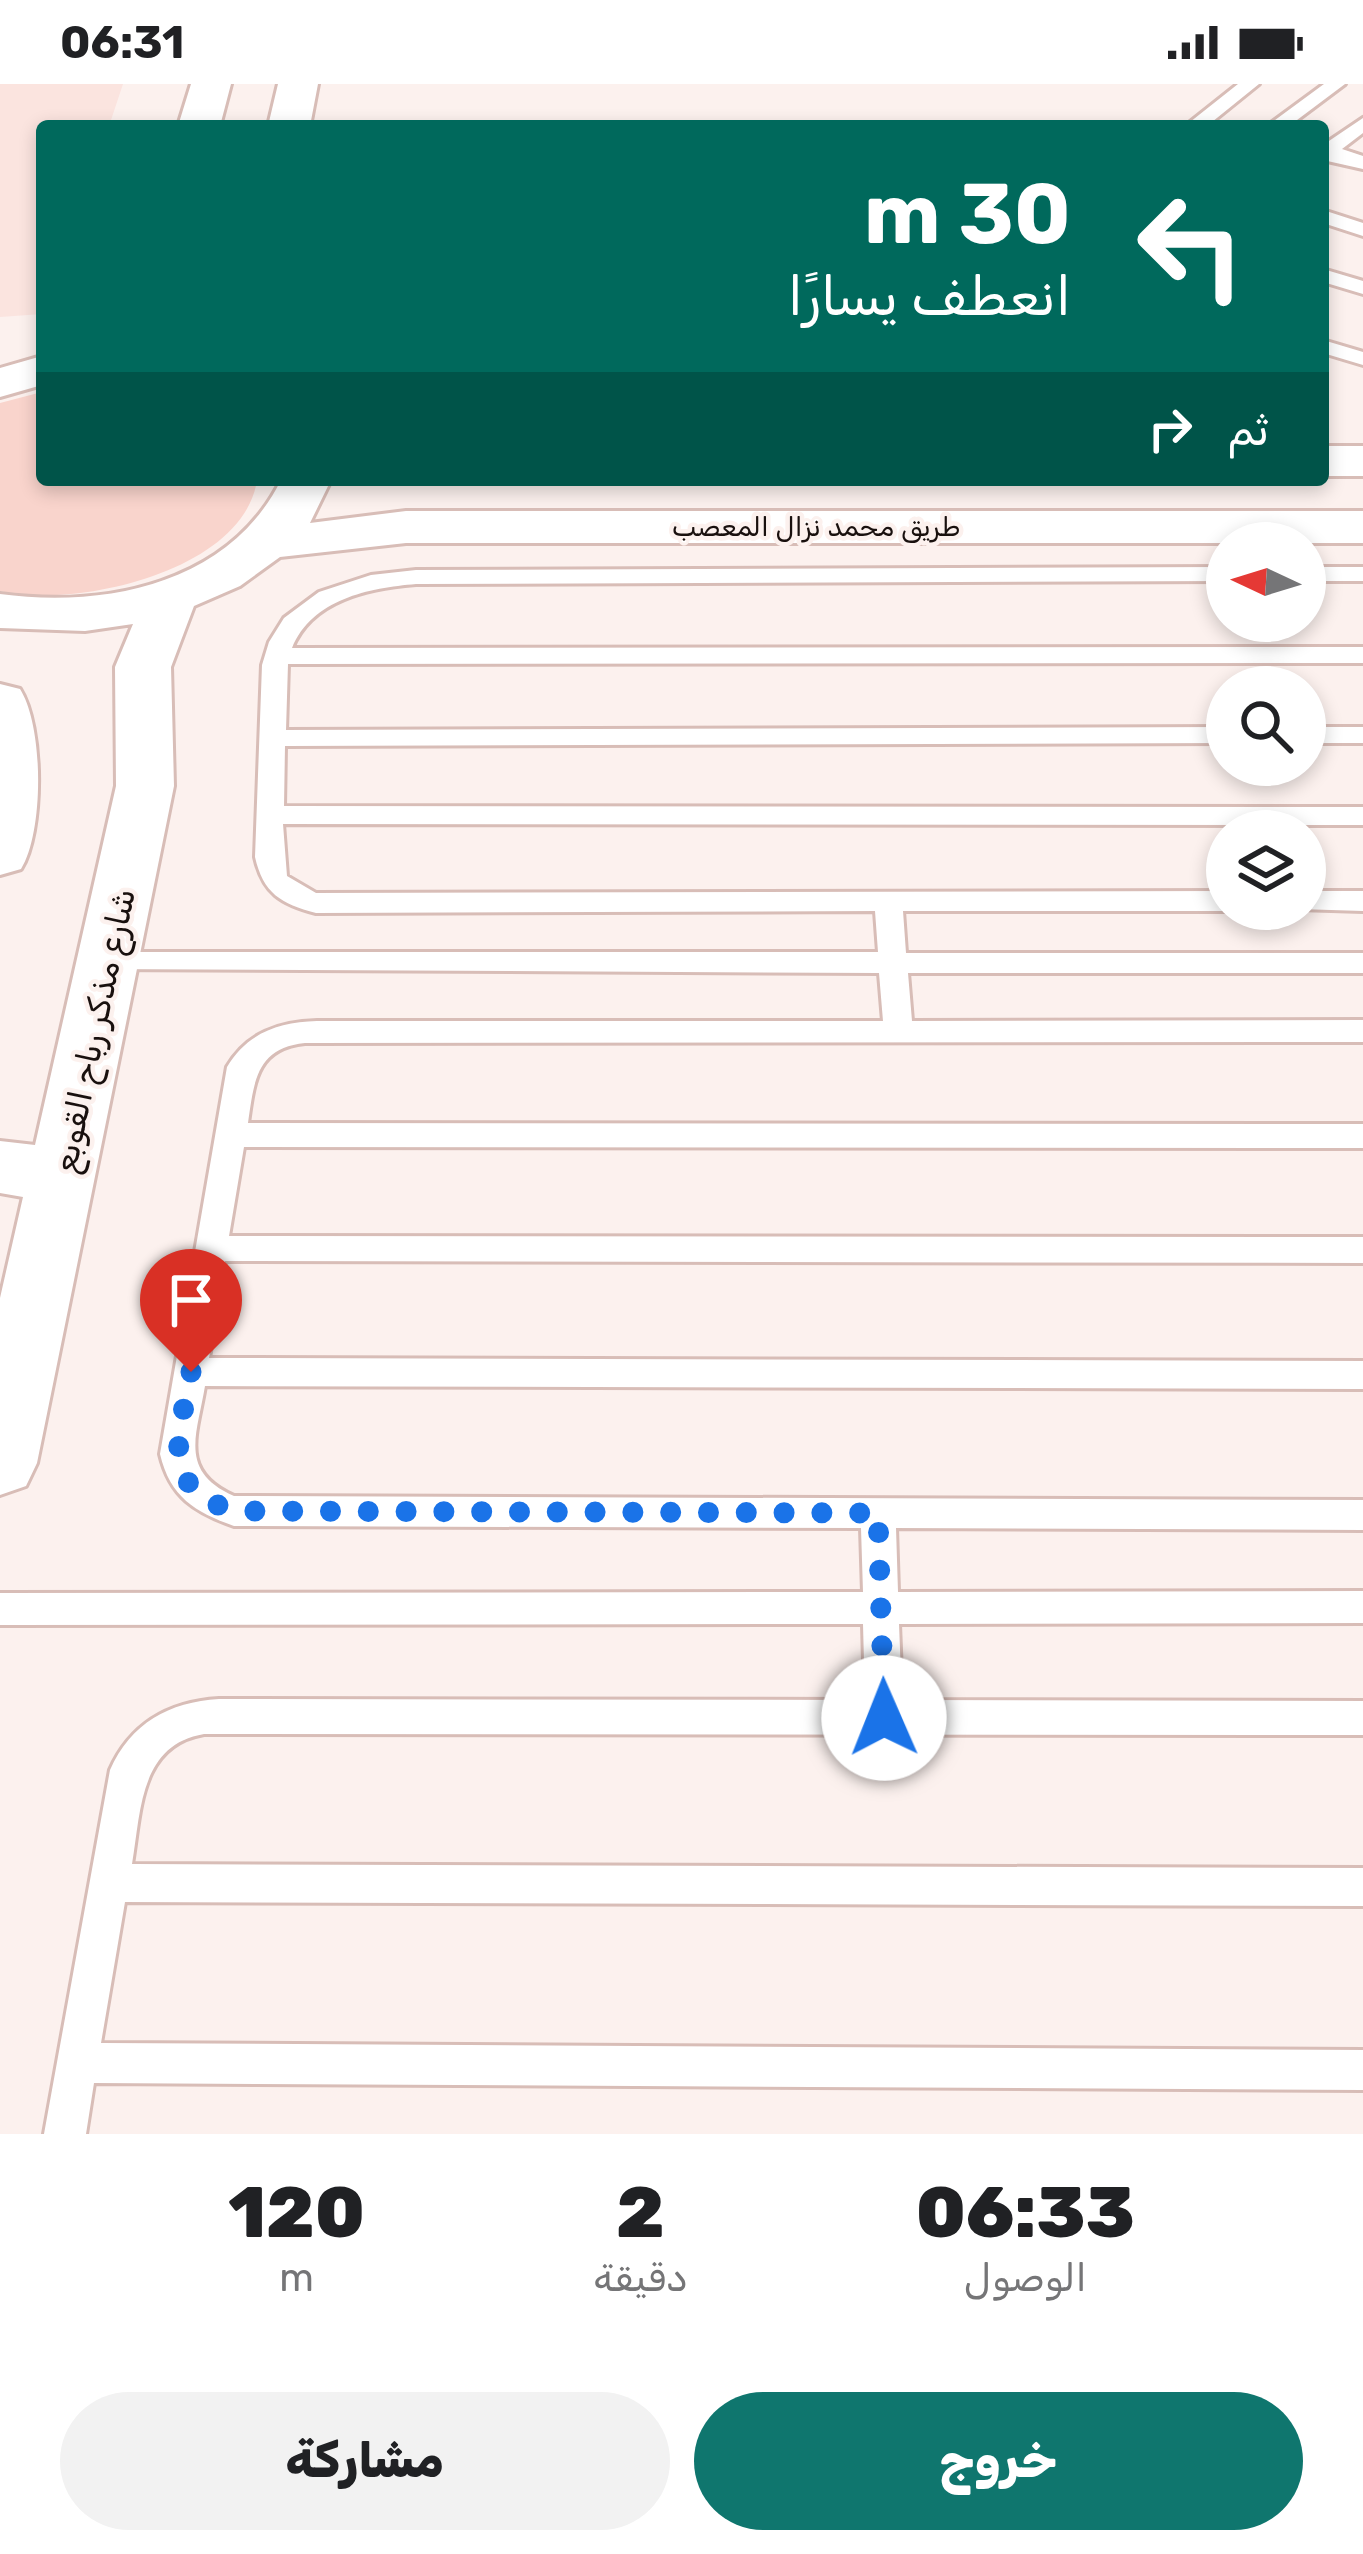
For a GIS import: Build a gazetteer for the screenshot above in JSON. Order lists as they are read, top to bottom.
{
  "streets": {
    "street": ["طريق محمد نزال المعصب", "شارع مذكر رباح القوبع"]
  },
  "north": "left",
  "page": {
    "status": "06:31",
    "turn": ["30 m", "انعطف يسارًا"],
    "then": "ثم",
    "eta": [
      "06:33",
      "الوصول",
      "2",
      "دقيقة",
      "120",
      "m"
    ],
    "buttons": ["خروج", "مشاركة"]
  }
}
